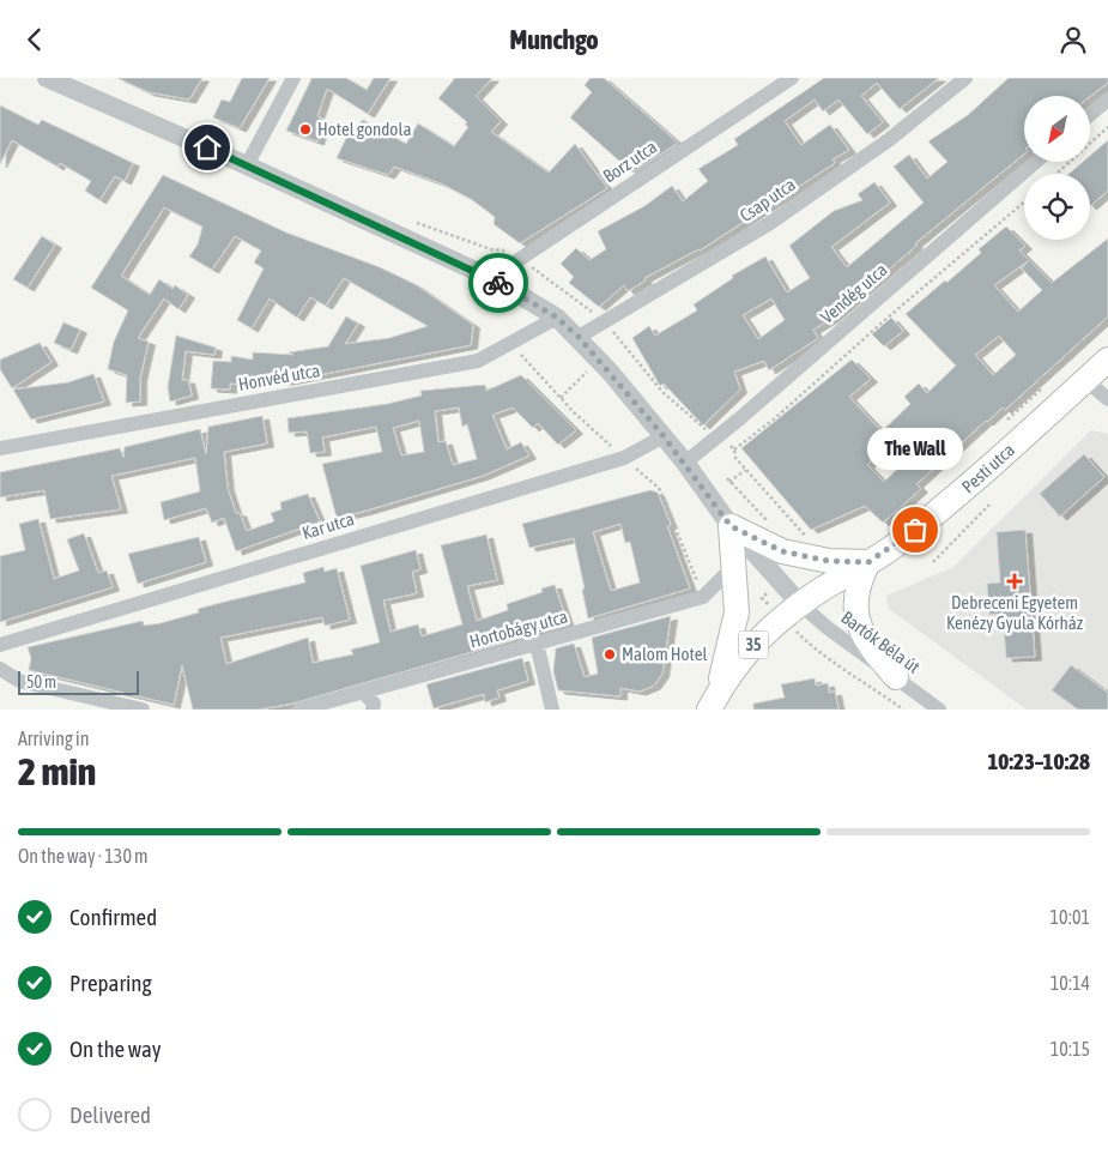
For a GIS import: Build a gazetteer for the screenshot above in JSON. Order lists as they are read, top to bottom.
{
  "streets": {
    "main road": ["Pesti utca", "35"],
    "street": [
      "Borz utca",
      "Csap utca",
      "Vendég utca",
      "Honvéd utca",
      "Kar utca",
      "Hortobágy utca",
      "Bartók Béla út"
    ]
  },
  "crossings": [
    ["Pesti utca", "Bartók Béla út"],
    ["Pesti utca", "35"],
    ["Bartók Béla út", "35"]
  ],
  "places": {
    "other": ["Hotel gondola", "The Wall", "Malom Hotel"],
    "health": ["Debreceni Egyetem Kenézy Gyula Kórház"]
  },
  "scale_bar": "50 m",
  "north": "bottom left",
  "page": {
    "header": "Munchgo",
    "bubble": "The Wall",
    "scale": "50 m",
    "heading": ["2 min", "Arriving in", "10:23–10:28"],
    "bar": "On the way · 130 m",
    "list": [
      ["Confirmed", "10:01"],
      ["Preparing", "10:14"],
      ["On the way", "10:15"],
      "Delivered"
    ]
  }
}
